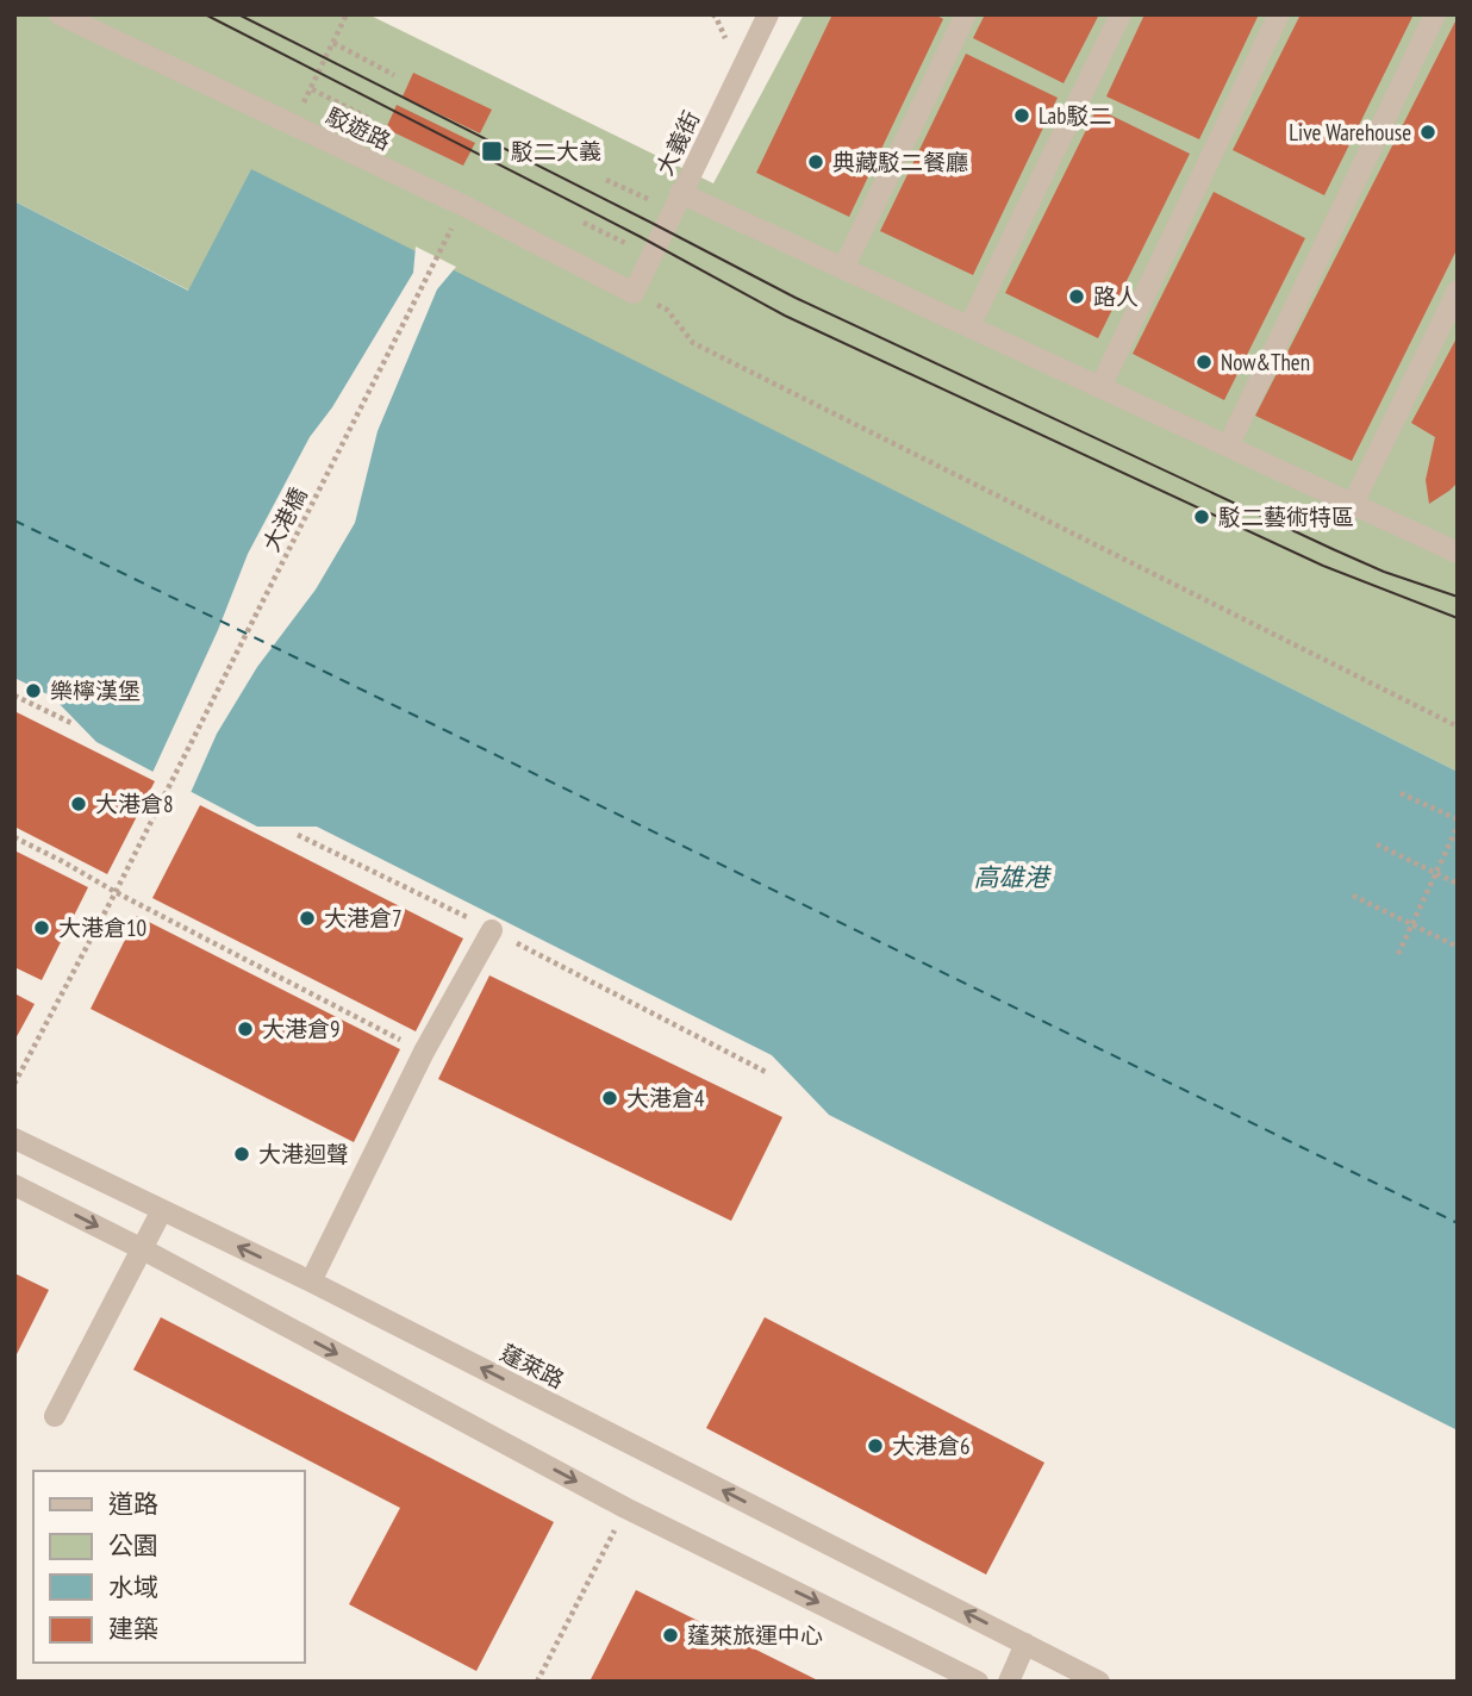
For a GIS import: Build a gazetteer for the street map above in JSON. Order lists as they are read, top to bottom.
{
  "streets": {
    "street": ["駁遊路", "大義街", "蓬萊路"],
    "path": ["大港橋"]
  },
  "crossings": [
    ["駁遊路", "大義街"]
  ],
  "water": ["高雄港"],
  "places": {
    "other": [
      "Lab駁二",
      "Live Warehouse",
      "典藏駁二餐廳",
      "路人",
      "Now&Then",
      "駁二藝術特區",
      "樂檸漢堡",
      "大港倉8",
      "大港倉7",
      "大港倉10",
      "大港倉9",
      "大港倉4",
      "大港迴聲",
      "大港倉6",
      "蓬萊旅運中心"
    ],
    "transit": ["駁二大義"]
  },
  "legend": [
    "道路",
    "公園",
    "水域",
    "建築"
  ]
}
